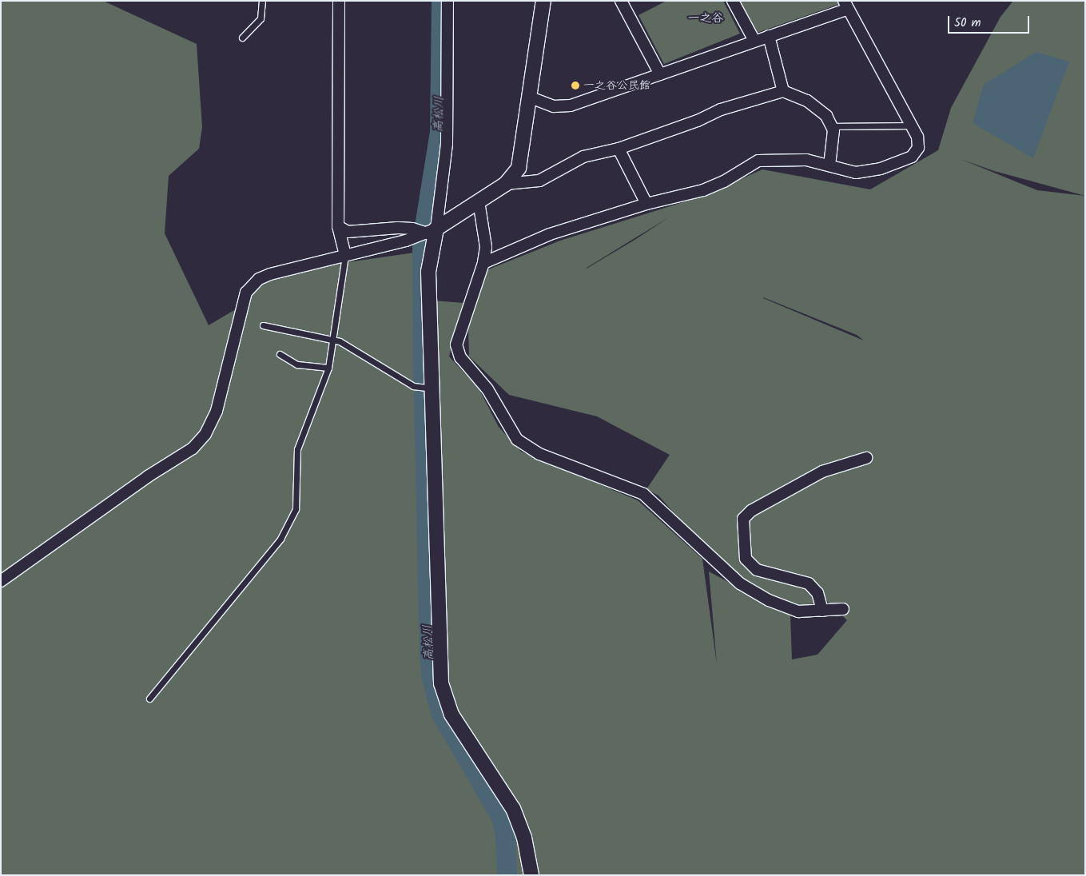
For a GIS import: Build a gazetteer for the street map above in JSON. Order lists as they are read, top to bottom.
{
  "districts": ["一之谷"],
  "water": ["高松川"],
  "places": ["一之谷公民館"],
  "scale_bar": "50 m"
}
